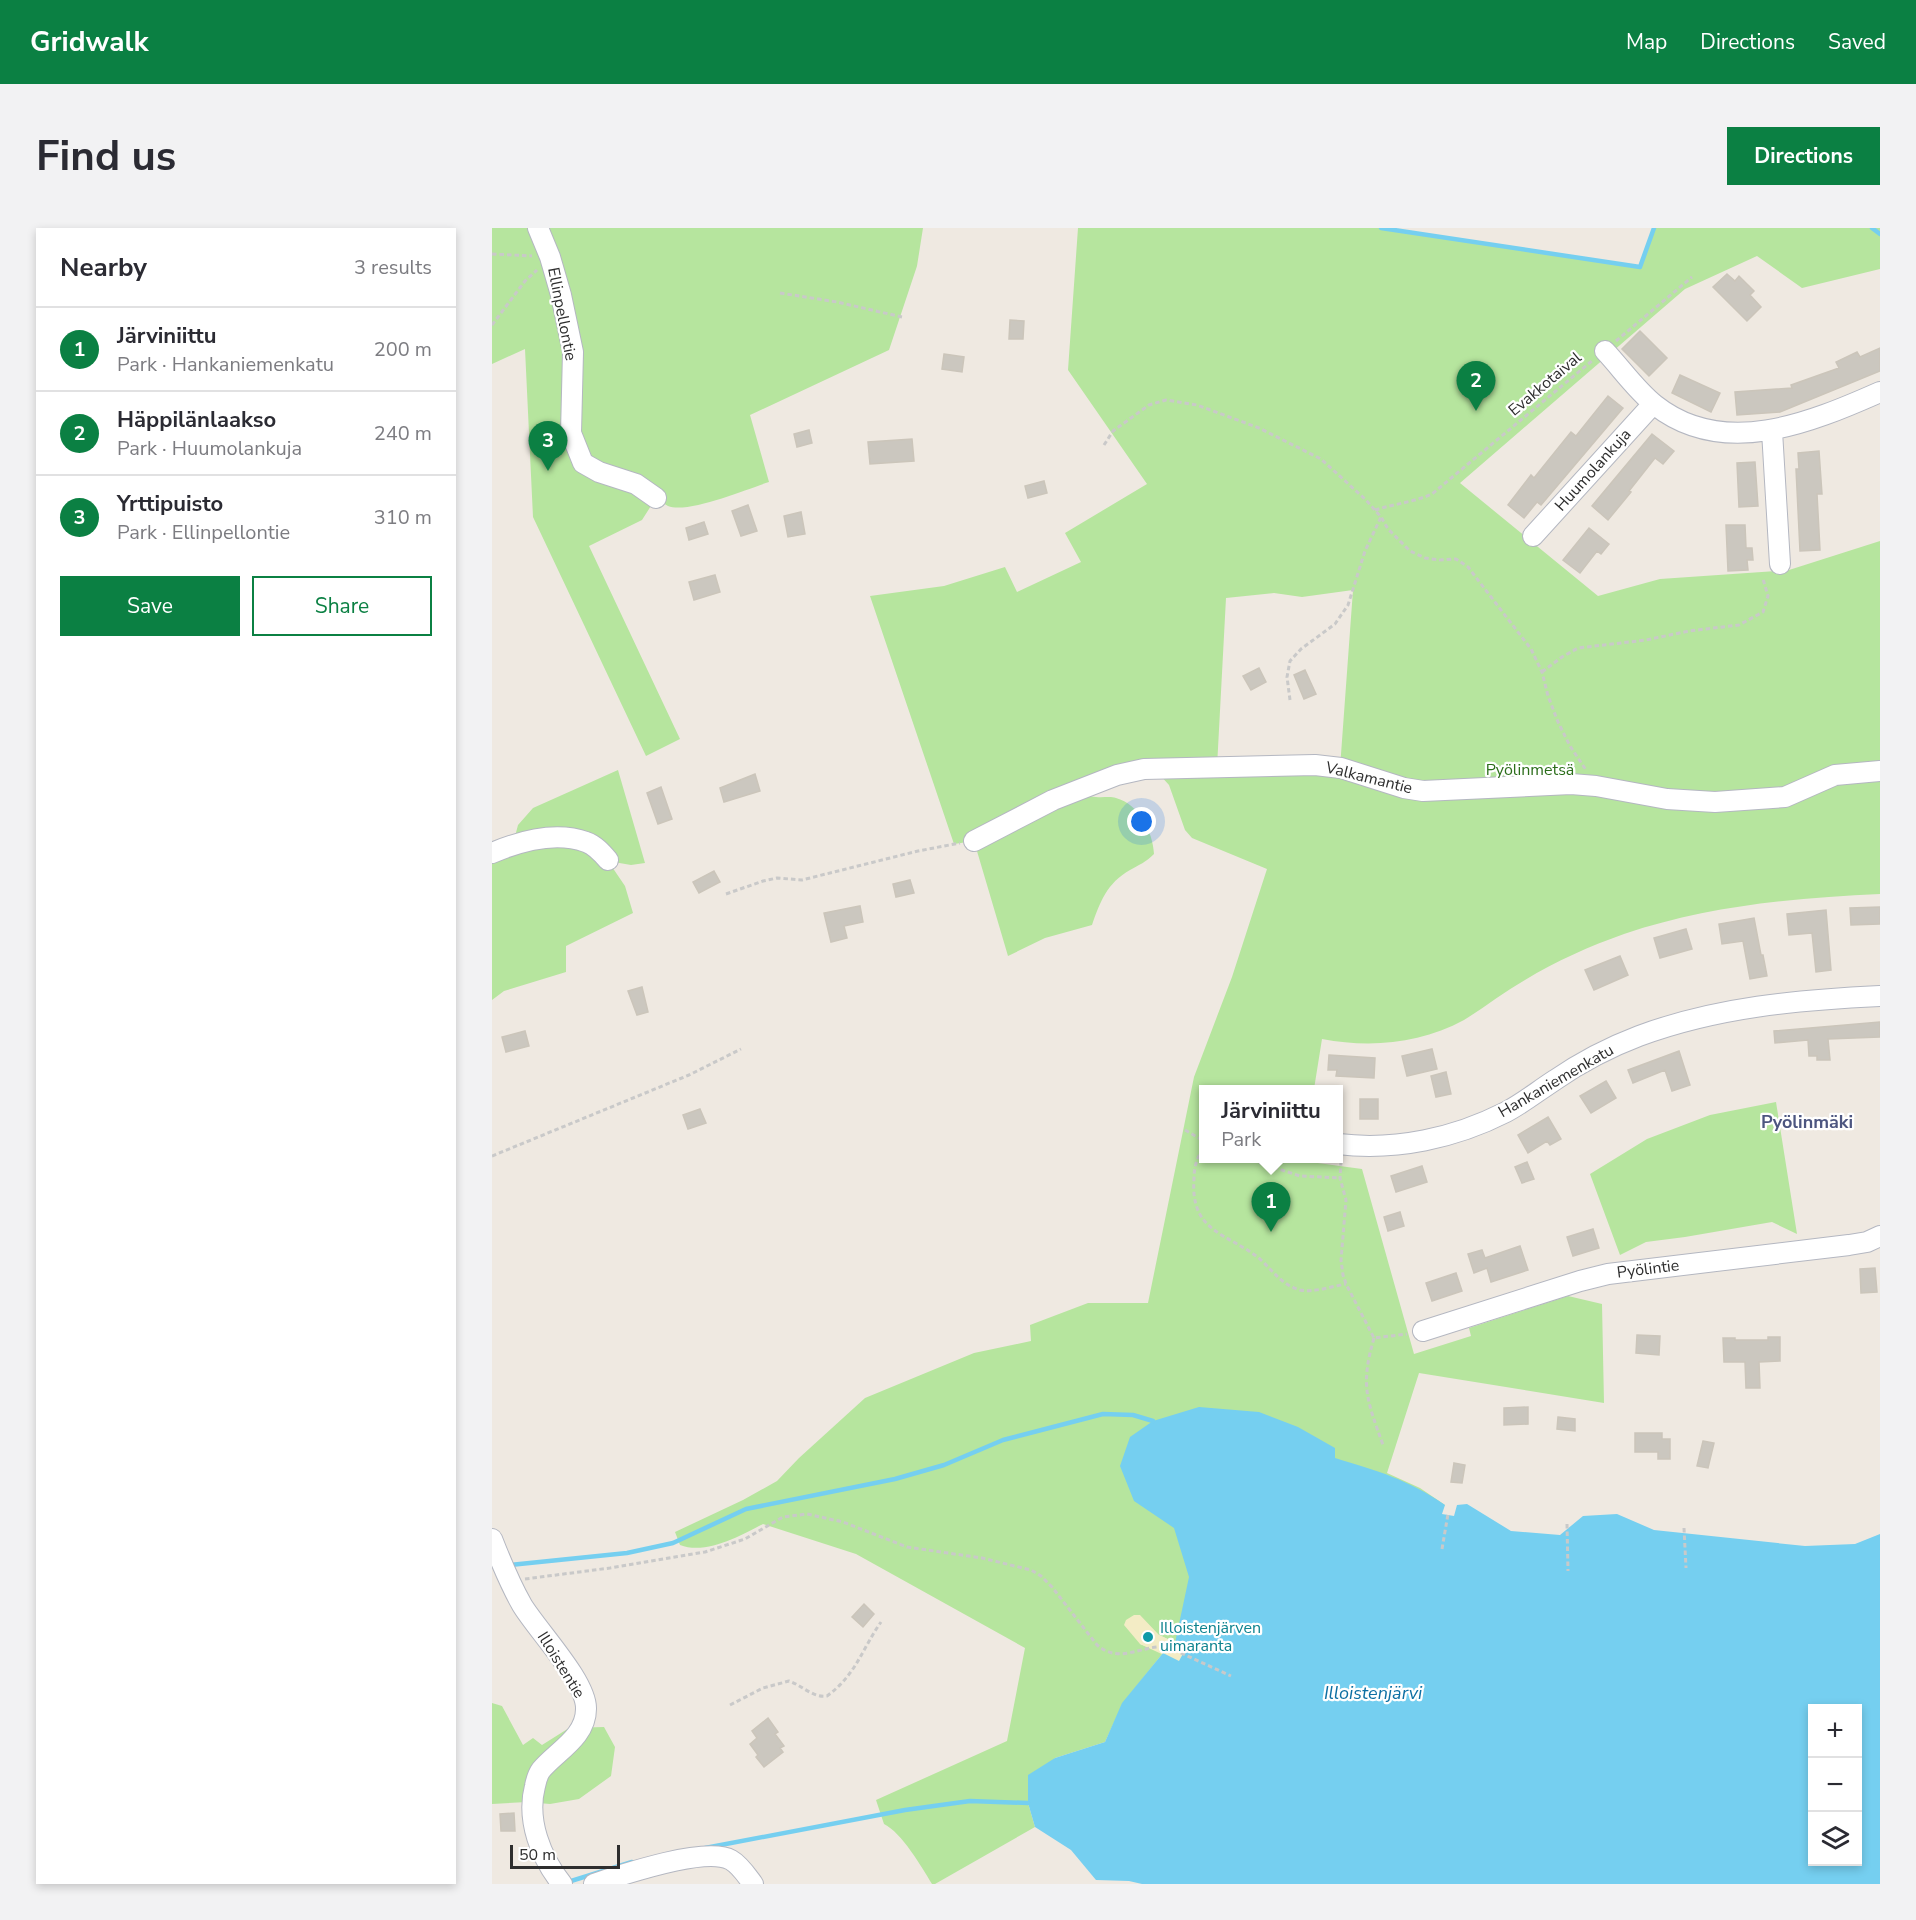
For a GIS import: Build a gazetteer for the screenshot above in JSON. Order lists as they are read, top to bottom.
{
  "streets": {
    "street": [
      "Ellinpellontie",
      "Huumolankuja",
      "Valkamantie",
      "Hankaniemenkatu",
      "Pyölintie",
      "Illoistentie"
    ],
    "path": ["Evakkotaival"]
  },
  "districts": ["Pyölinmäki"],
  "water": ["Illoistenjärvi"],
  "parks": ["Pyölinmetsä"],
  "places": ["Illoistenjärven uimaranta"],
  "scale_bar": "50 m",
  "page": {
    "header": "Gridwalk",
    "nav": ["Map", "Directions", "Saved"],
    "buttons": [
      "Directions",
      ["Save", "Share"]
    ],
    "title": "Find us",
    "heading": ["Nearby", "3 results"],
    "list": [
      {
        "mark": "1",
        "name": "Järviniittu",
        "note": "Park · Hankaniemenkatu",
        "value": "200 m"
      },
      {
        "mark": "2",
        "name": "Häppilänlaakso",
        "note": "Park · Huumolankuja",
        "value": "240 m"
      },
      {
        "mark": "3",
        "name": "Yrttipuisto",
        "note": "Park · Ellinpellontie",
        "value": "310 m"
      }
    ],
    "pins": ["2", "3", "1"],
    "popup": ["Järviniittu", "Park"],
    "map_buttons": ["+", "−"],
    "scale": "50 m"
  }
}
